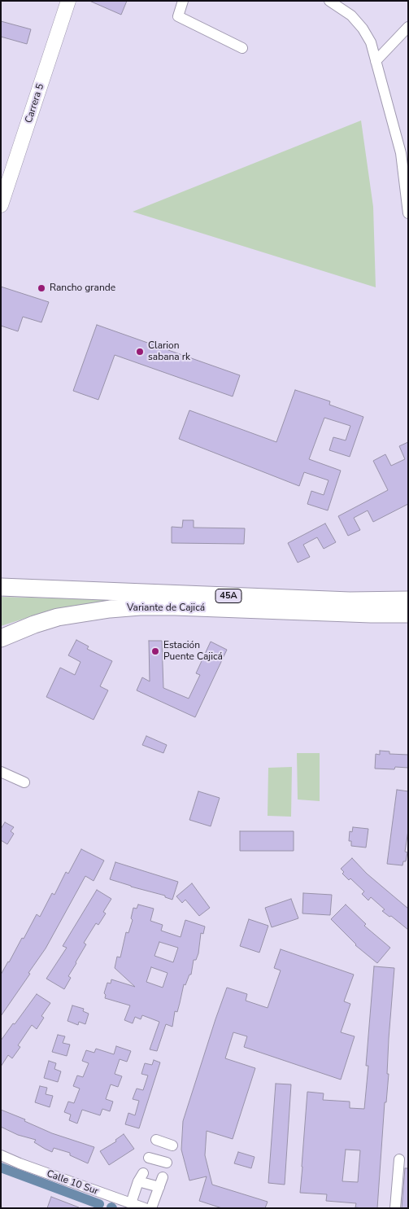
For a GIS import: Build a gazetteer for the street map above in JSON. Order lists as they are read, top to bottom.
{
  "streets": {
    "highway": ["45A", "Variante de Cajicá"],
    "main road": ["Carrera 5"],
    "street": ["Calle 10 Sur"]
  },
  "places": ["Rancho grande", "Clarion sabana rk", "Estación Puente Cajicá"]
}
